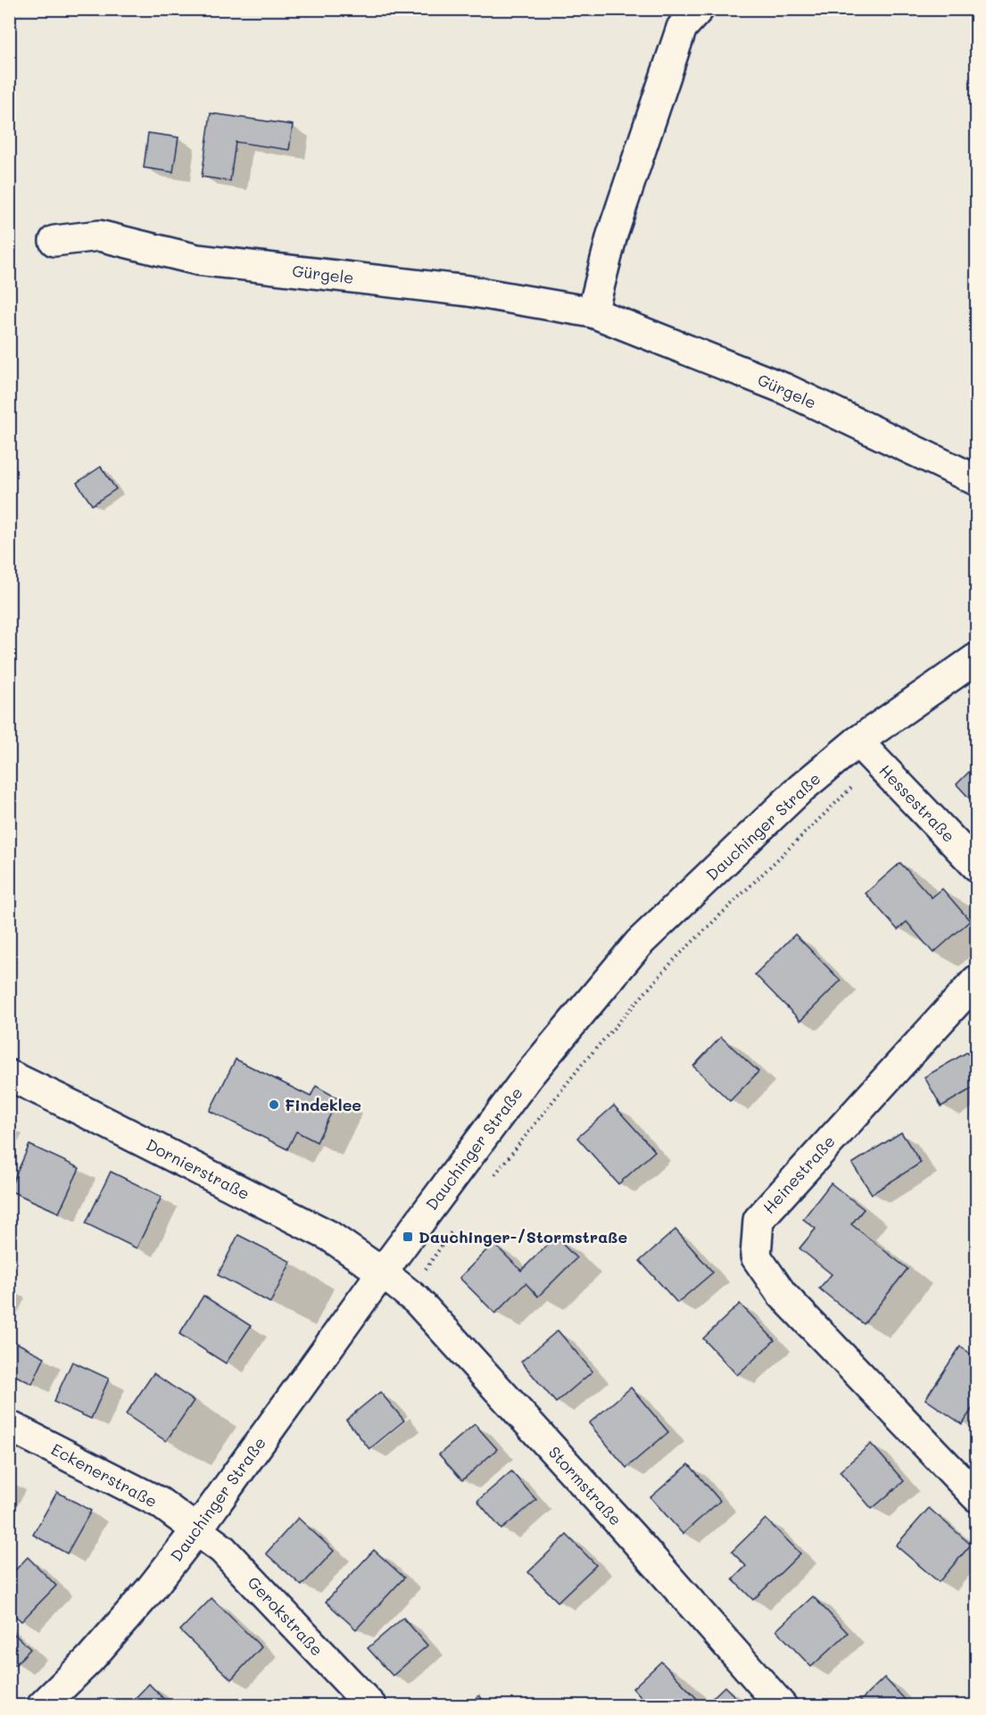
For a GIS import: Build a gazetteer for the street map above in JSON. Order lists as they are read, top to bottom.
{
  "streets": {
    "street": [
      "Gürgele",
      "Hessestraße",
      "Dauchinger Straße",
      "Dornierstraße",
      "Heinestraße",
      "Eckenerstraße",
      "Stormstraße",
      "Gerokstraße"
    ]
  },
  "crossings": [
    ["Hessestraße", "Dauchinger Straße"],
    ["Dauchinger Straße", "Dornierstraße"],
    ["Dauchinger Straße", "Eckenerstraße"],
    ["Dauchinger Straße", "Stormstraße"],
    ["Dauchinger Straße", "Gerokstraße"],
    ["Dornierstraße", "Stormstraße"],
    ["Eckenerstraße", "Gerokstraße"]
  ],
  "places": {
    "other": ["Findeklee"],
    "transit": ["Dauchinger-/Stormstraße"]
  }
}
